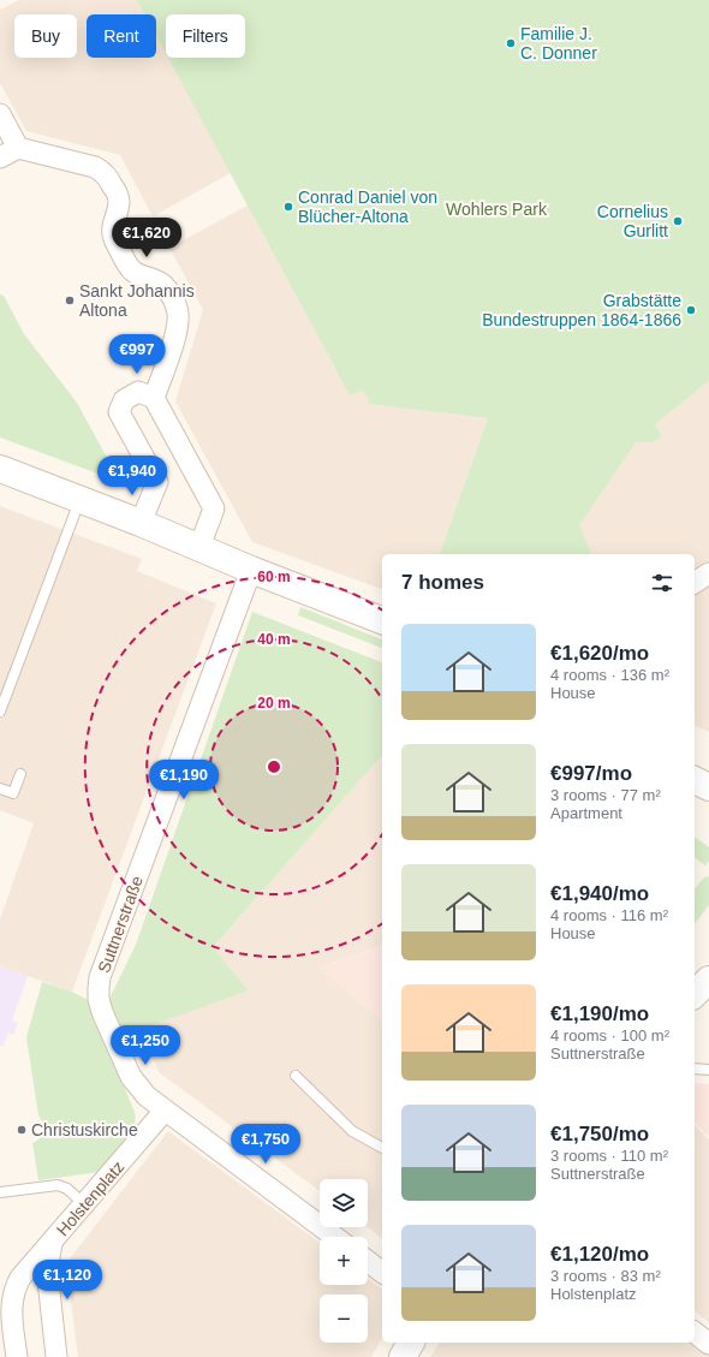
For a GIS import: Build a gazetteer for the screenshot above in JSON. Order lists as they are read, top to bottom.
{
  "streets": {
    "street": ["Suttnerstraße", "Holstenplatz"]
  },
  "crossings": [
    ["Suttnerstraße", "Holstenplatz"]
  ],
  "parks": ["Wohlers Park"],
  "places": [
    "Familie J. C. Donner",
    "Conrad Daniel von Blücher-Altona",
    "Cornelius Gurlitt",
    "Sankt Johannis Altona",
    "Grabstätte Bundestruppen 1864-1866",
    "Christuskirche"
  ],
  "page": {
    "chip": ["Buy", "Rent", "Filters"],
    "price": [
      "€1,620",
      "€997",
      "€1,940",
      "€1,190",
      "€1,250",
      "€1,750",
      "€1,120"
    ],
    "heading": "7 homes",
    "list": [
      {
        "name": "€1,620/mo",
        "note": "4 rooms · 136 m² · House"
      },
      {
        "name": "€997/mo",
        "note": "3 rooms · 77 m² · Apartment"
      },
      {
        "name": "€1,940/mo",
        "note": "4 rooms · 116 m² · House"
      },
      {
        "name": "€1,190/mo",
        "note": "4 rooms · 100 m² · Suttnerstraße"
      },
      {
        "name": "€1,750/mo",
        "note": "3 rooms · 110 m² · Suttnerstraße"
      },
      {
        "name": "€1,120/mo",
        "note": "3 rooms · 83 m² · Holstenplatz"
      }
    ],
    "map_buttons": ["+", "−"]
  },
  "rings": ["60 m", "40 m", "20 m"]
}
